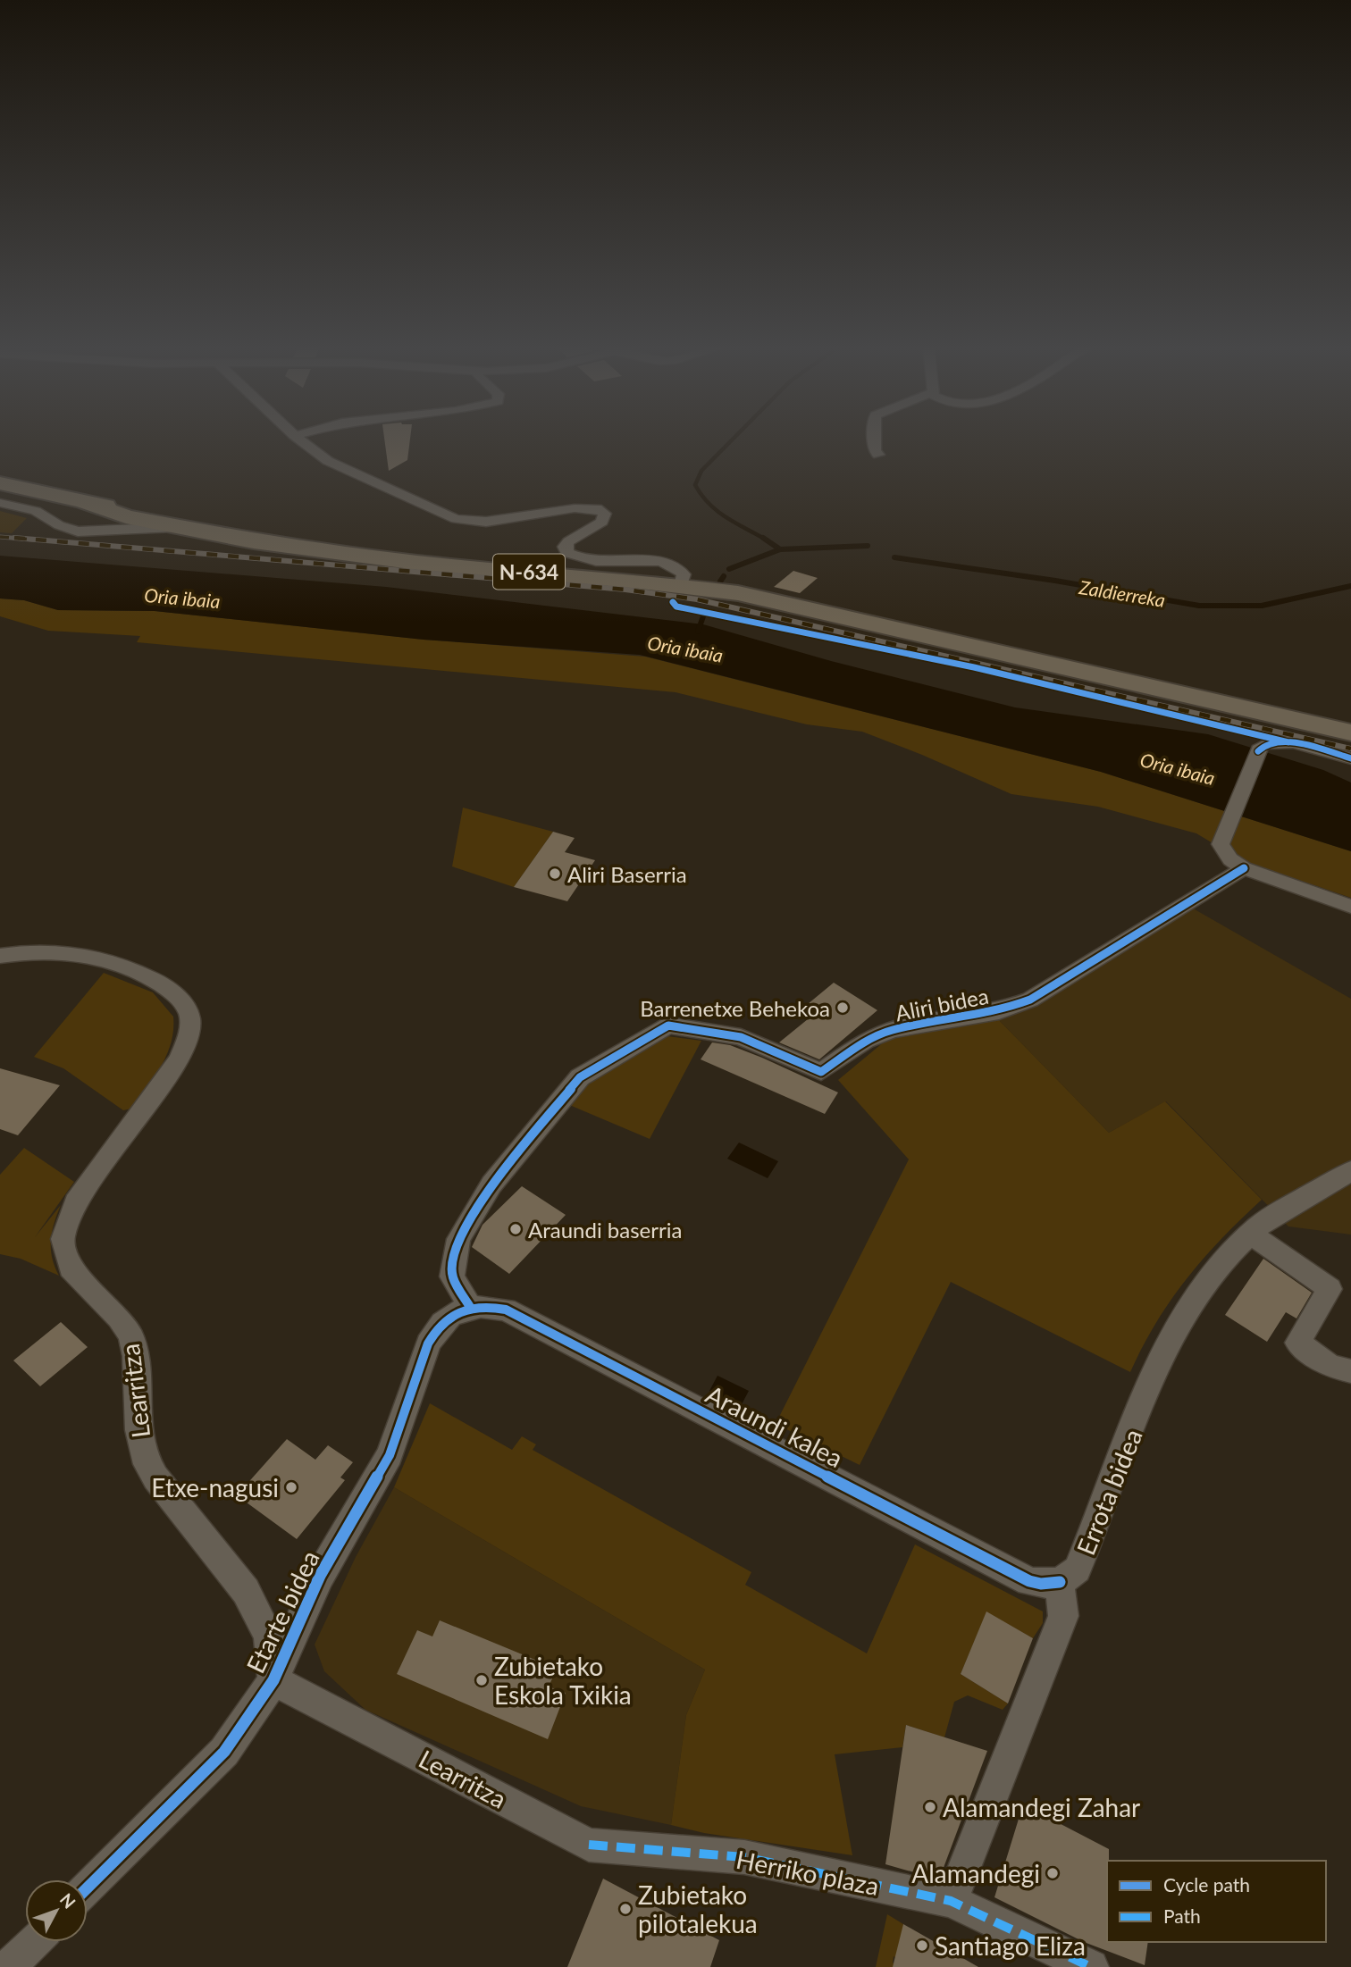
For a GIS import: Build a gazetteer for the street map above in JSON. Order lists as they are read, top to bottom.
{
  "streets": {
    "highway": ["N-634"],
    "street": [
      "Aliri bidea",
      "Learritza",
      "Araundi kalea",
      "Errota bidea",
      "Etarte bidea",
      "Herriko plaza"
    ]
  },
  "crossings": [
    ["Aliri bidea", "Araundi kalea"],
    ["Aliri bidea", "Etarte bidea"],
    ["Learritza", "Etarte bidea"],
    ["Learritza", "Herriko plaza"],
    ["Araundi kalea", "Errota bidea"],
    ["Araundi kalea", "Etarte bidea"]
  ],
  "water": ["Zaldierreka", "Oria ibaia"],
  "places": [
    "Aliri Baserria",
    "Barrenetxe Behekoa",
    "Araundi baserria",
    "Etxe-nagusi",
    "Zubietako Eskola Txikia",
    "Alamandegi Zahar",
    "Alamandegi",
    "Zubietako pilotalekua",
    "Santiago Eliza"
  ],
  "legend": ["Cycle path", "Path"],
  "north": "top right"
}
